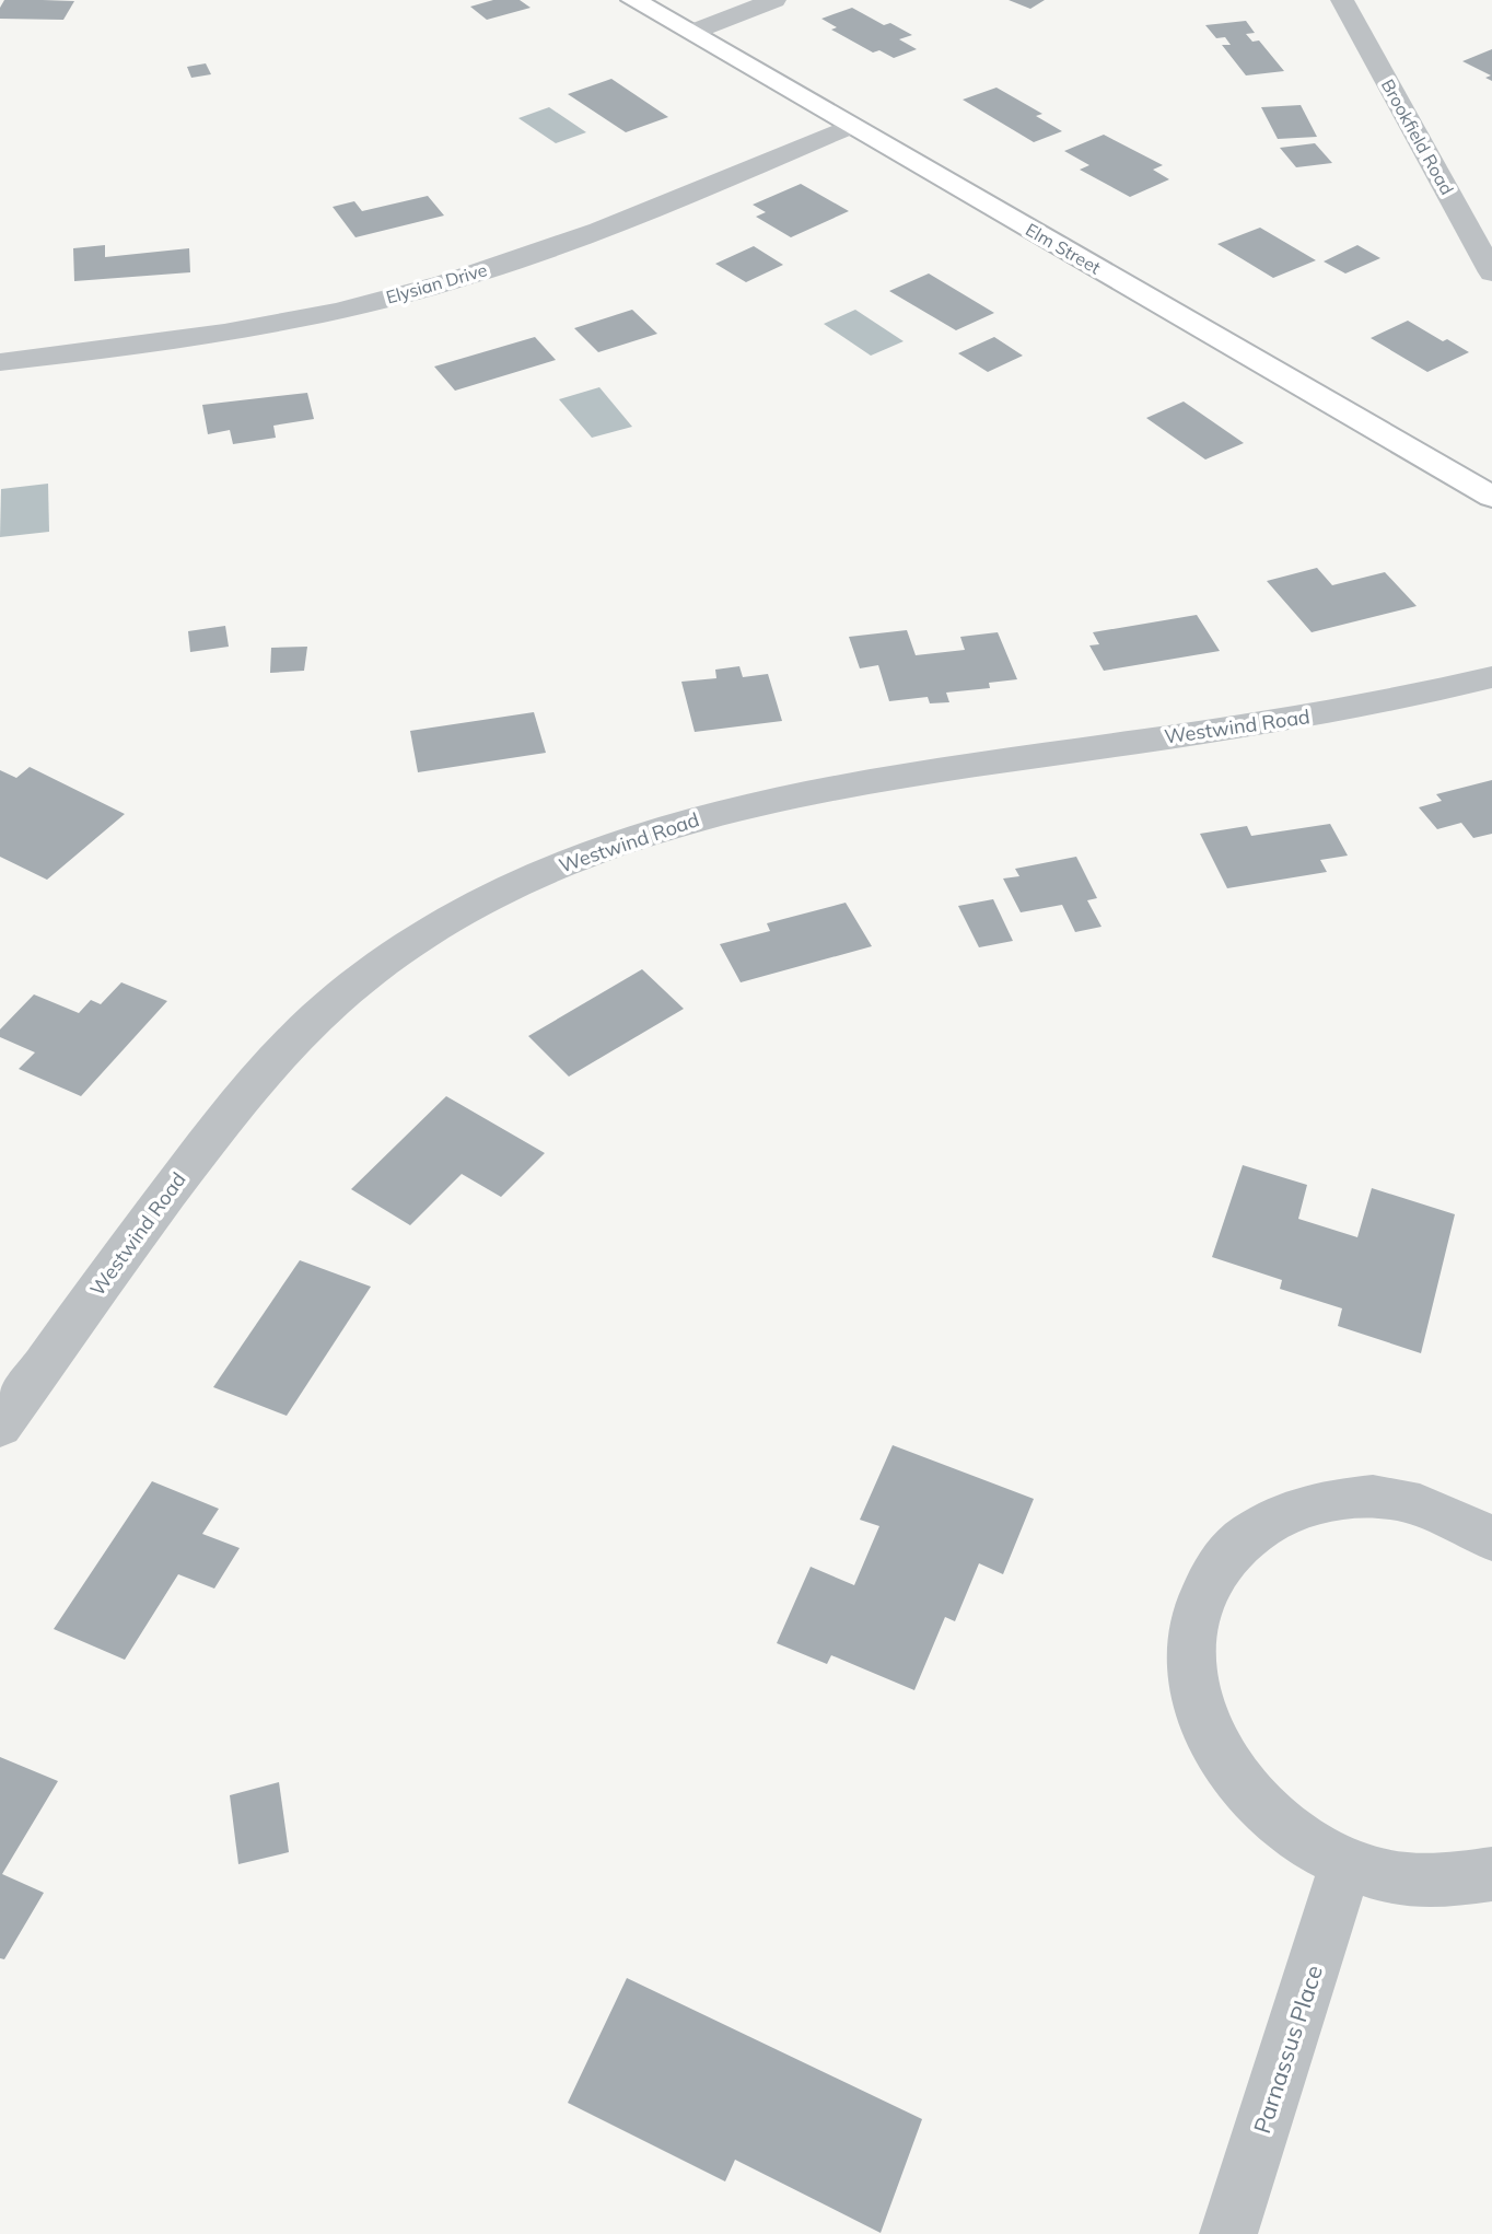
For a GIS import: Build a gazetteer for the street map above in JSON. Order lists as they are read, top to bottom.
{
  "streets": {
    "main road": ["Elm Street"],
    "street": [
      "Brookfield Road",
      "Elysian Drive",
      "Westwind Road",
      "Parnassus Place"
    ]
  },
  "crossings": [
    ["Elm Street", "Elysian Drive"]
  ]
}
